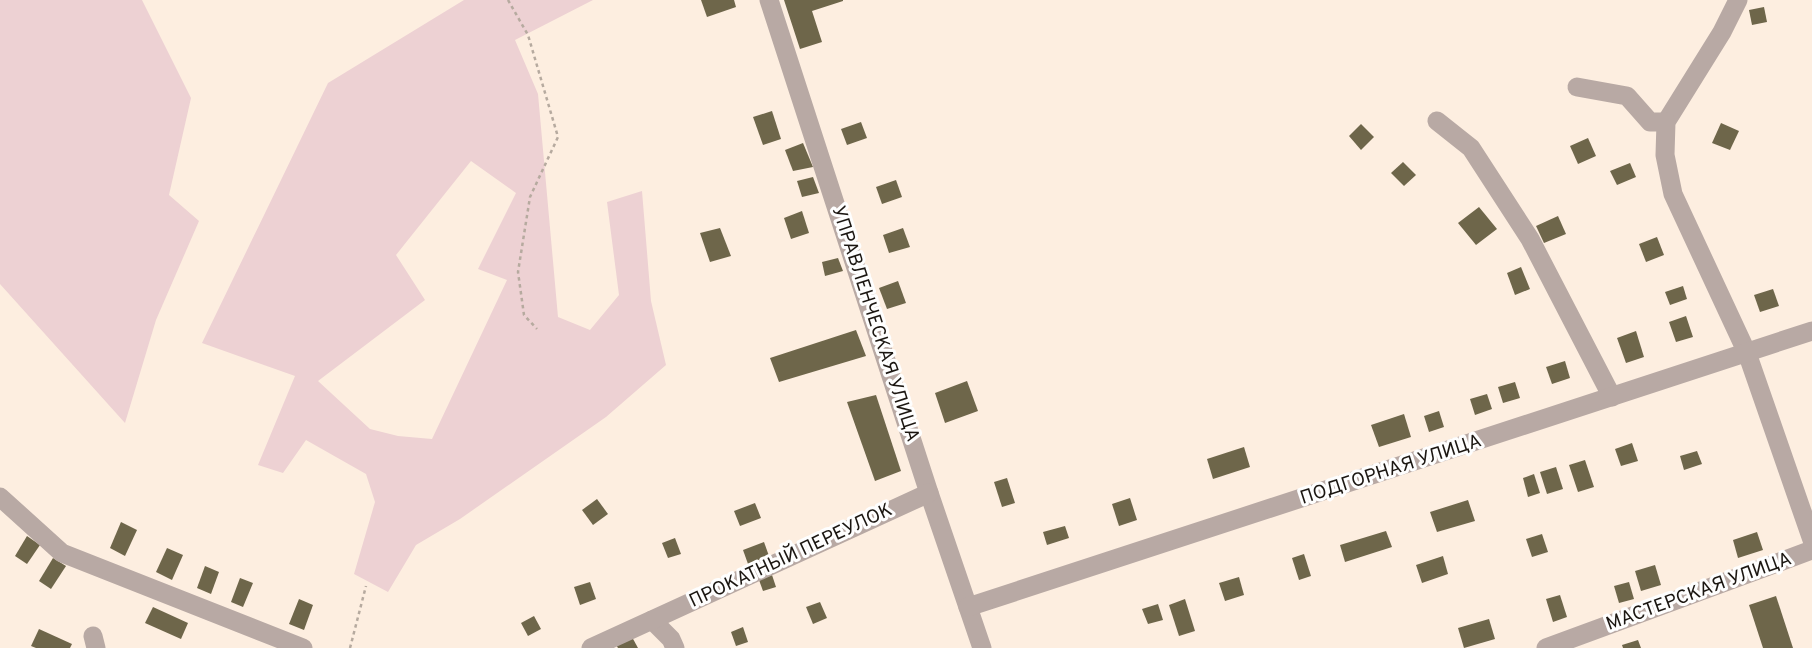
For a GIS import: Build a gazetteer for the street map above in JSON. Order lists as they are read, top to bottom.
{
  "streets": {
    "street": [
      "УПРАВЛЕНЧЕСКАЯ УЛИЦА",
      "ПОДГОРНАЯ УЛИЦА",
      "ПРОКАТНЫЙ ПЕРЕУЛОК",
      "МАСТЕРСКАЯ УЛИЦА"
    ]
  },
  "crossings": [
    ["УПРАВЛЕНЧЕСКАЯ УЛИЦА", "ПОДГОРНАЯ УЛИЦА"],
    ["УПРАВЛЕНЧЕСКАЯ УЛИЦА", "ПРОКАТНЫЙ ПЕРЕУЛОК"]
  ]
}
